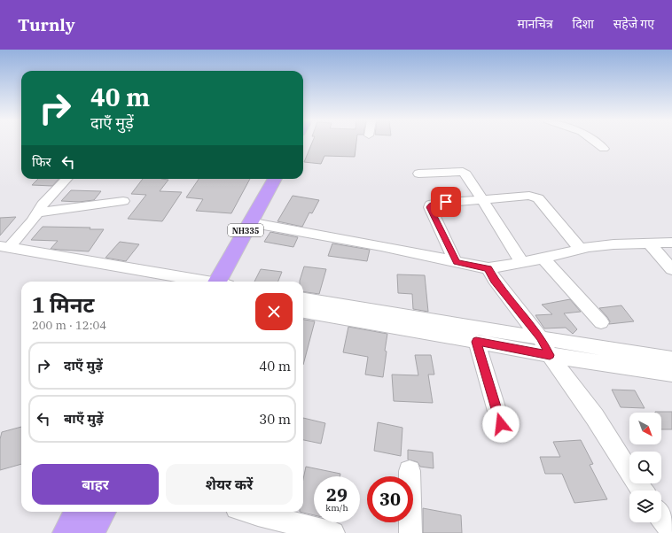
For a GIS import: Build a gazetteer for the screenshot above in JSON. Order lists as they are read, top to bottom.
{
  "streets": {
    "highway": ["NH335"]
  },
  "north": "bottom right",
  "page": {
    "header": "Turnly",
    "nav": ["मानचित्र", "दिशा", "सहेजे गए"],
    "turn": ["40 m", "दाएँ मुड़ें"],
    "then": "फिर",
    "heading": ["1 मिनट", "200 m · 12:04"],
    "list": [
      {
        "name": "दाएँ मुड़ें",
        "value": "40 m"
      },
      {
        "name": "बाएँ मुड़ें",
        "value": "30 m"
      }
    ],
    "buttons": ["बाहर", "शेयर करें"],
    "speed": "29 km/h",
    "limit": "30"
  }
}
